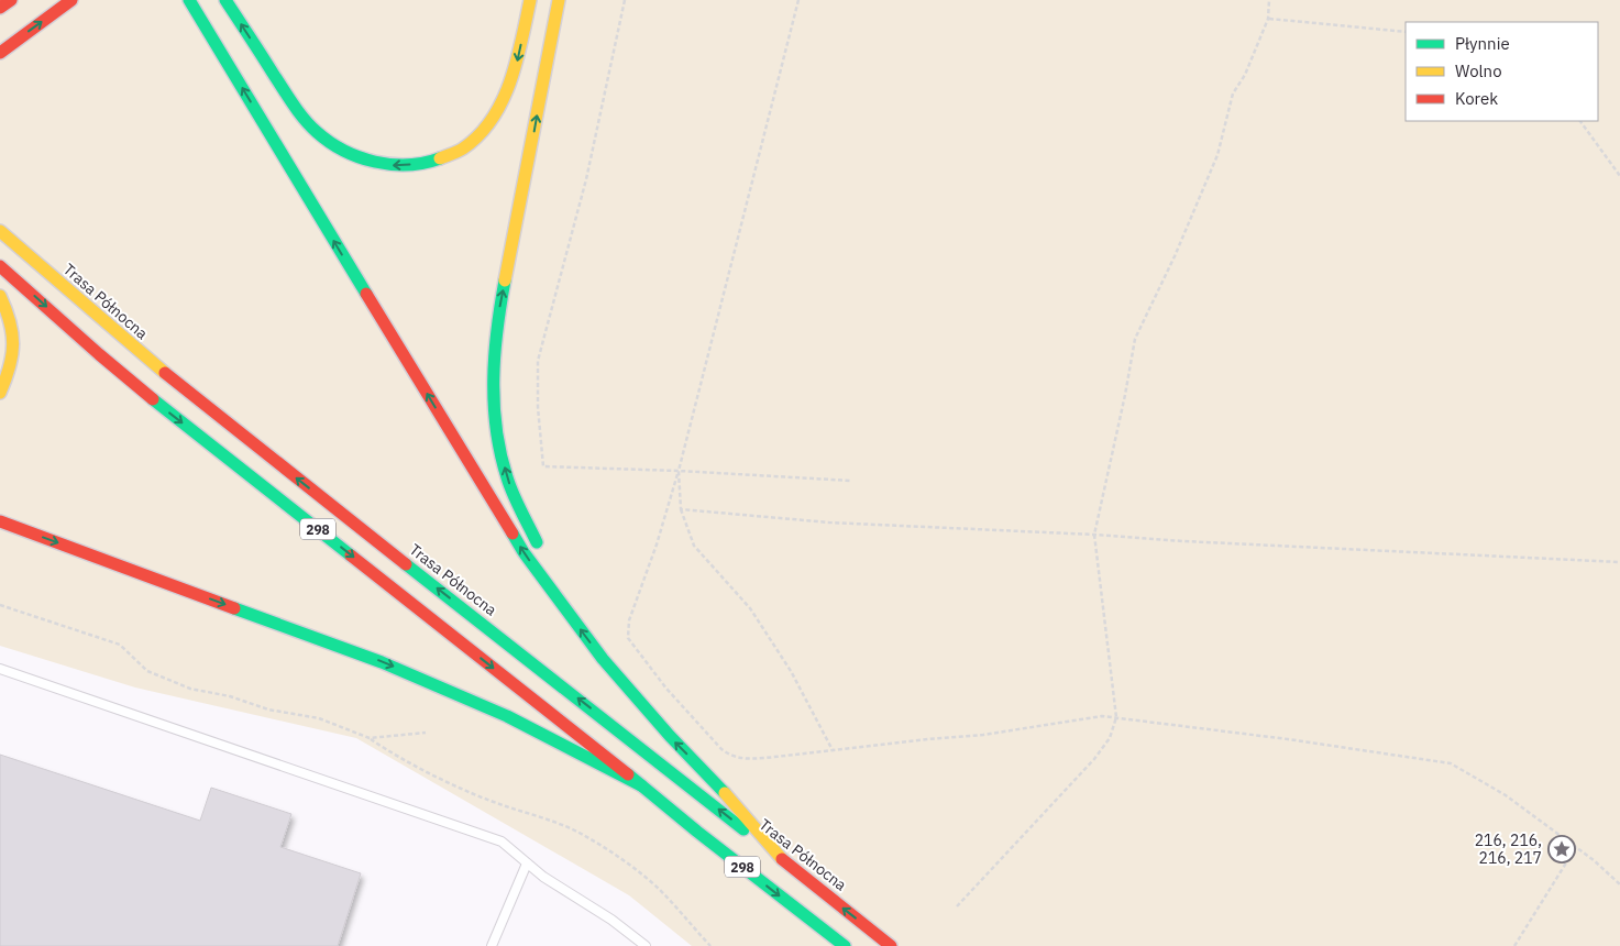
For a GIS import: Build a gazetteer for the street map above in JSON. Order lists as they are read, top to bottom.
{
  "streets": {
    "main road": ["Trasa Północna", "298"]
  },
  "places": {
    "place": ["216, 216, 216, 217"]
  },
  "legend": ["Płynnie", "Wolno", "Korek"]
}
